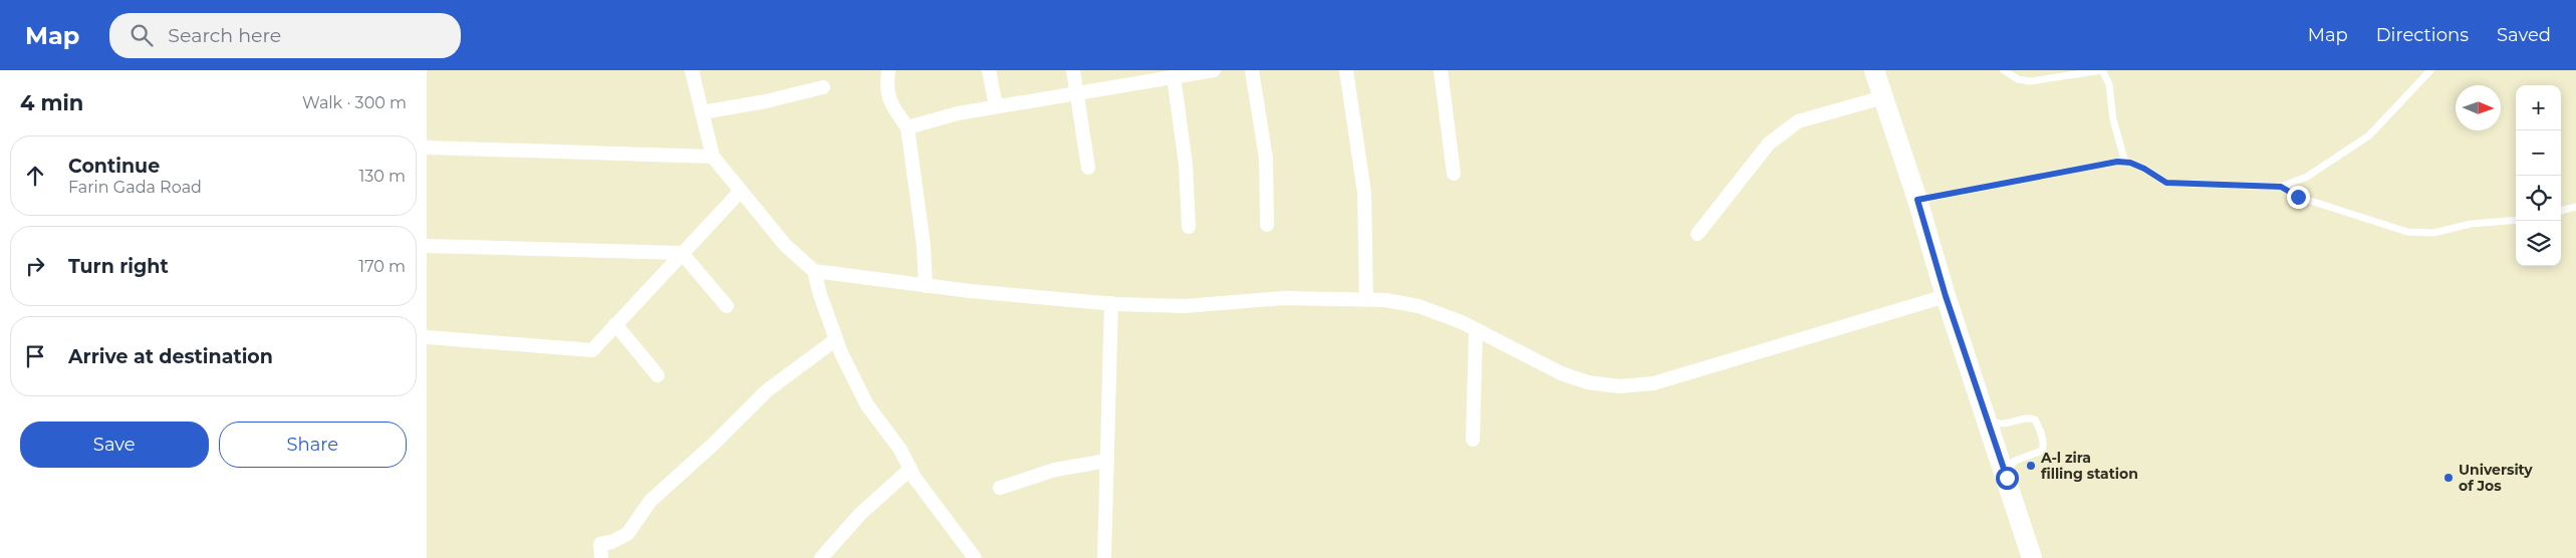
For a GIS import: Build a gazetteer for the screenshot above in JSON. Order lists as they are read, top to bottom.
{
  "places": ["A-l zira filling station", "University of Jos"],
  "north": "right",
  "page": {
    "header": "Map",
    "search": "Search here",
    "nav": ["Map", "Directions", "Saved"],
    "heading": ["4 min", "Walk · 300 m"],
    "map_buttons": ["+", "−"],
    "list": [
      ["Continue", "Farin Gada Road", "130 m"],
      ["Turn right", "170 m"],
      "Arrive at destination"
    ],
    "buttons": ["Save", "Share"]
  }
}
